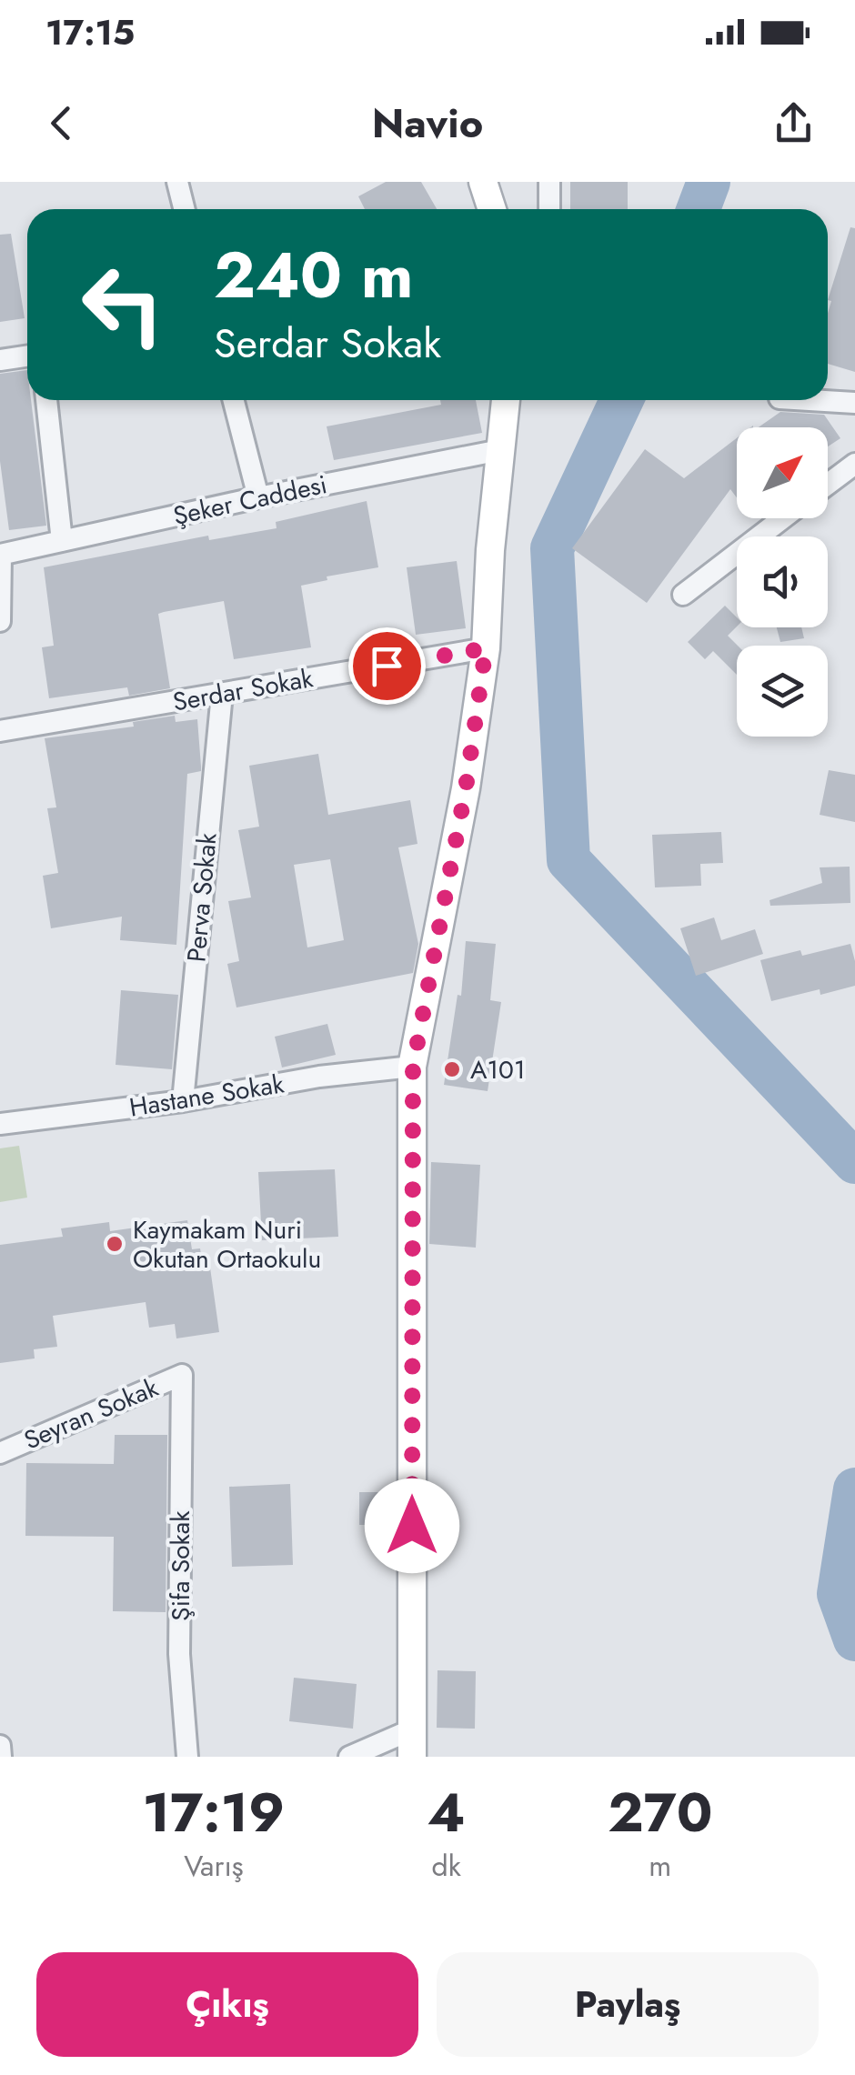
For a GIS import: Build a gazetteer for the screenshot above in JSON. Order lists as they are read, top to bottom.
{
  "streets": {
    "street": [
      "Şeker Caddesi",
      "Serdar Sokak",
      "Perva Sokak",
      "Hastane Sokak",
      "Seyran Sokak",
      "Şifa Sokak"
    ]
  },
  "crossings": [
    ["Serdar Sokak", "Perva Sokak"],
    ["Perva Sokak", "Hastane Sokak"],
    ["Seyran Sokak", "Şifa Sokak"]
  ],
  "places": ["A101", "Kaymakam Nuri Okutan Ortaokulu"],
  "north": "top right",
  "page": {
    "status": "17:15",
    "header": "Navio",
    "turn": ["240 m", "Serdar Sokak"],
    "eta": [
      "17:19",
      "Varış",
      "4",
      "dk",
      "270",
      "m"
    ],
    "buttons": ["Çıkış", "Paylaş"]
  }
}
